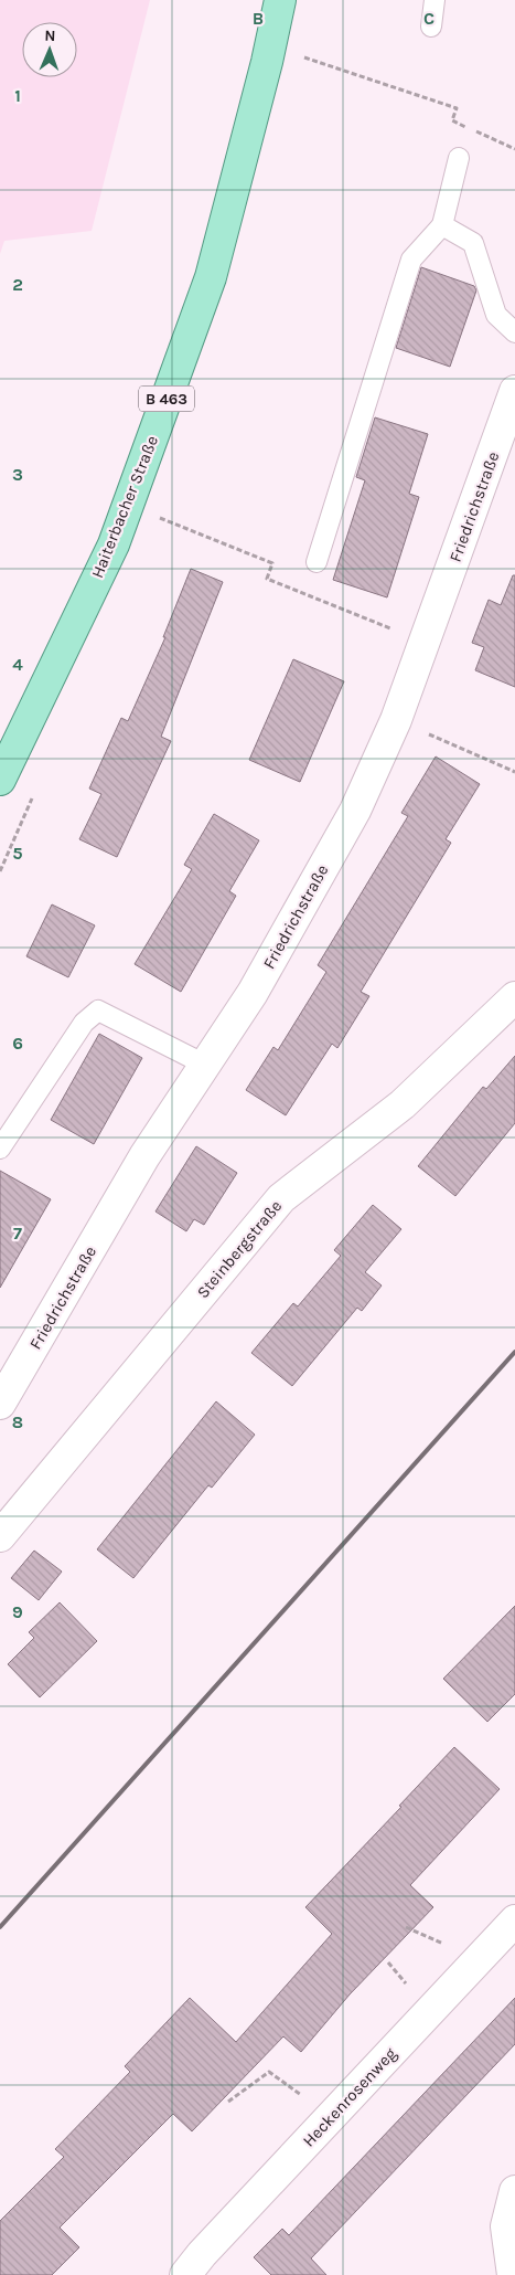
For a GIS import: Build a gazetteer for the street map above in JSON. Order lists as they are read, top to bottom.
{
  "streets": {
    "main road": ["B 463", "Haiterbacher Straße"],
    "street": ["Friedrichstraße", "Steinbergstraße", "Heckenrosenweg"]
  },
  "north": "top",
  "grid": {
    "columns": ["B", "C"],
    "rows": [
      "1",
      "2",
      "3",
      "4",
      "5",
      "6",
      "7",
      "8",
      "9"
    ]
  }
}
